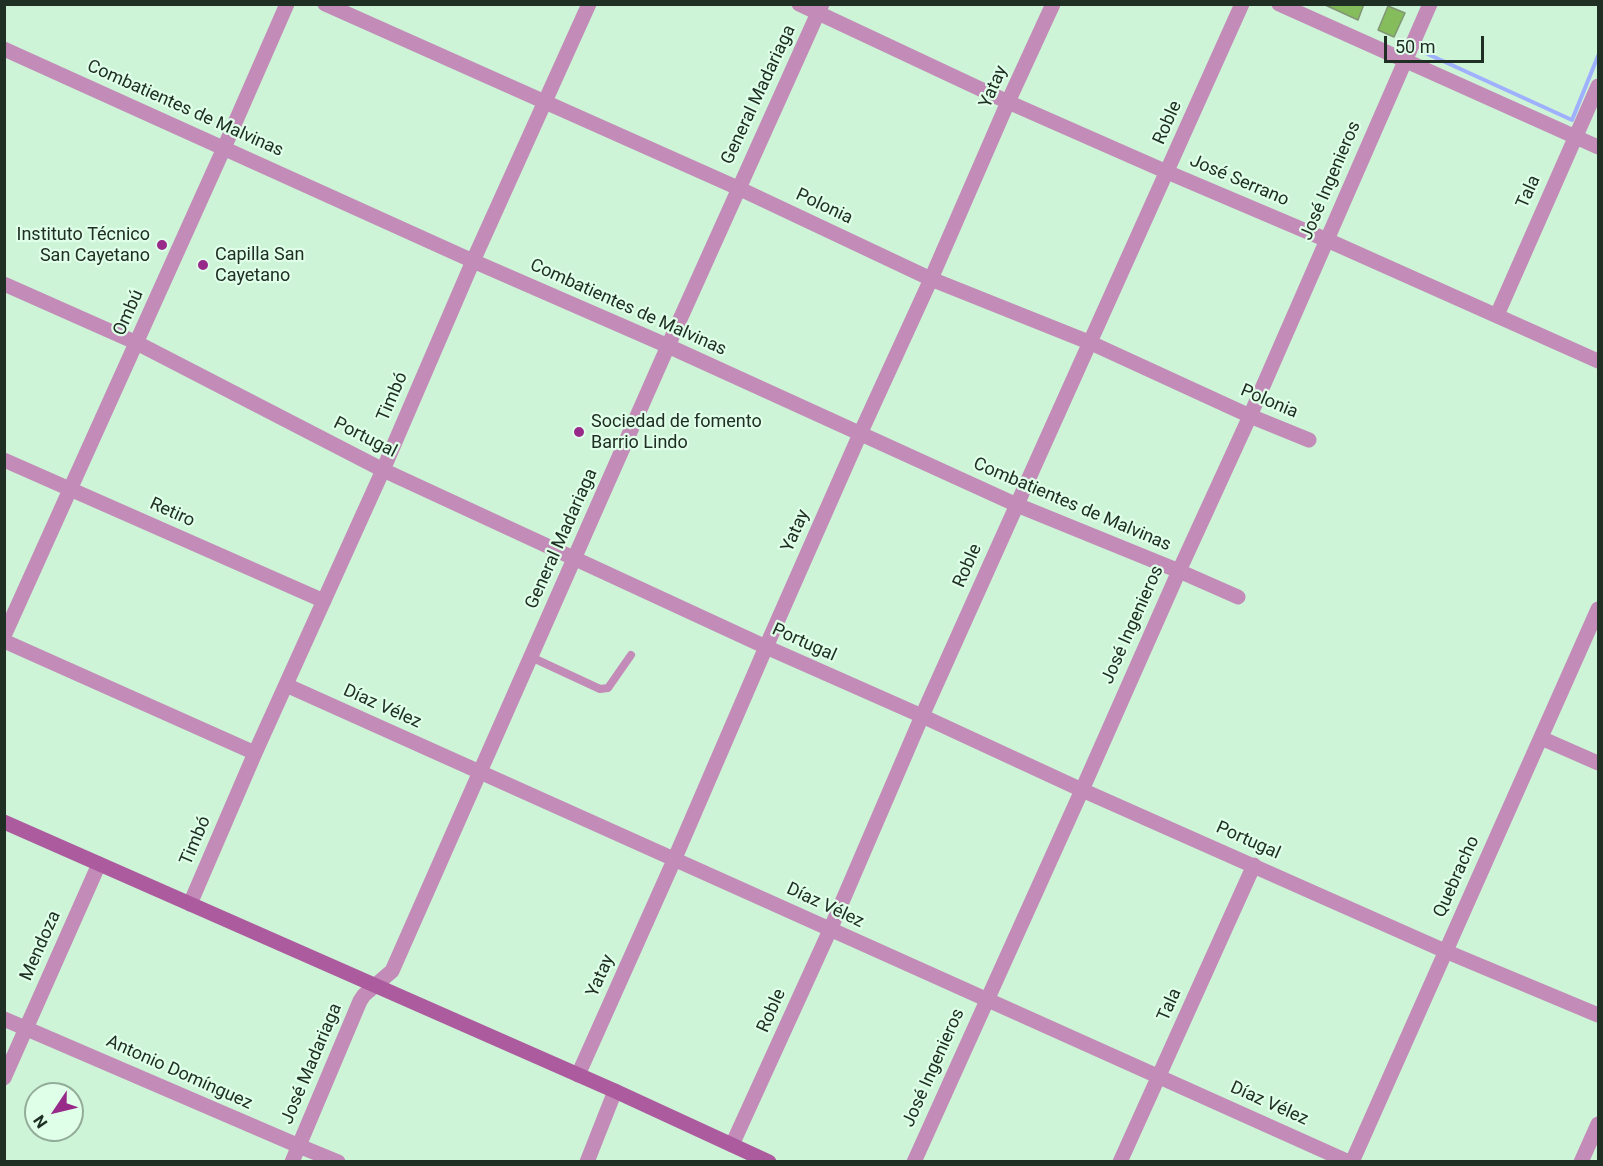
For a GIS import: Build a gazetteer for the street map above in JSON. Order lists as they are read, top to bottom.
{
  "streets": {
    "street": [
      "Yatay",
      "General Madariaga",
      "Combatientes de Malvinas",
      "Roble",
      "José Serrano",
      "José Ingenieros",
      "Tala",
      "Polonia",
      "Ombú",
      "Timbó",
      "Portugal",
      "Retiro",
      "Díaz Vélez",
      "Quebracho",
      "Mendoza",
      "José Madariaga",
      "Antonio Domínguez"
    ]
  },
  "crossings": [
    ["Yatay", "Combatientes de Malvinas"],
    ["Yatay", "José Serrano"],
    ["Yatay", "Polonia"],
    ["Yatay", "Portugal"],
    ["Yatay", "Díaz Vélez"],
    ["General Madariaga", "Combatientes de Malvinas"],
    ["General Madariaga", "José Serrano"],
    ["General Madariaga", "Polonia"],
    ["General Madariaga", "Portugal"],
    ["General Madariaga", "Díaz Vélez"],
    ["General Madariaga", "José Madariaga"],
    ["Combatientes de Malvinas", "Roble"],
    ["Combatientes de Malvinas", "José Ingenieros"],
    ["Combatientes de Malvinas", "Ombú"],
    ["Combatientes de Malvinas", "Timbó"],
    ["Roble", "José Serrano"],
    ["Roble", "Polonia"],
    ["Roble", "Portugal"],
    ["Roble", "Díaz Vélez"],
    ["José Serrano", "José Ingenieros"],
    ["José Serrano", "Tala"],
    ["José Ingenieros", "Polonia"],
    ["José Ingenieros", "Portugal"],
    ["José Ingenieros", "Díaz Vélez"],
    ["Tala", "Portugal"],
    ["Tala", "Díaz Vélez"],
    ["Polonia", "Timbó"],
    ["Ombú", "Portugal"],
    ["Ombú", "Retiro"],
    ["Timbó", "Portugal"],
    ["Timbó", "Retiro"],
    ["Timbó", "Díaz Vélez"],
    ["Portugal", "Quebracho"],
    ["Díaz Vélez", "Quebracho"],
    ["Mendoza", "Antonio Domínguez"],
    ["José Madariaga", "Antonio Domínguez"]
  ],
  "places": ["Instituto Técnico San Cayetano", "Capilla San Cayetano", "Sociedad de fomento Barrio Lindo"],
  "scale_bar": "50 m",
  "north": "bottom left"
}
